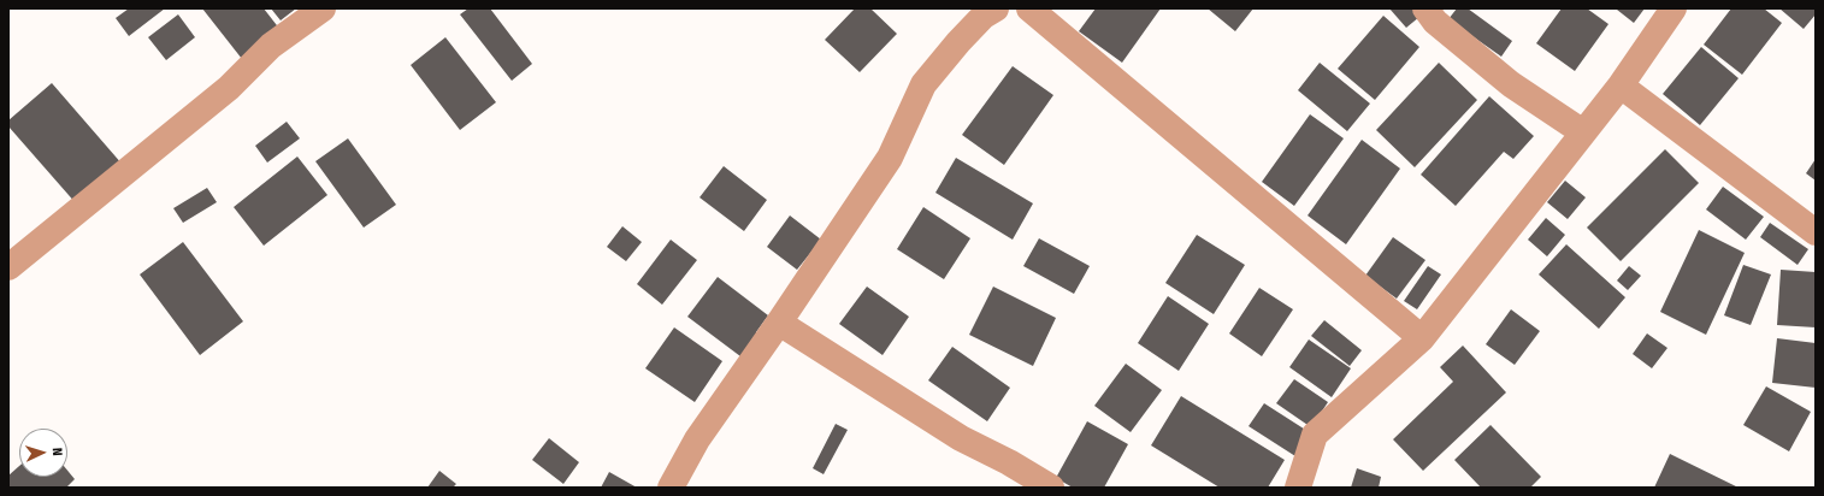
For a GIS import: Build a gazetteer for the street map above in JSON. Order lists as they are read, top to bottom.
{
  "north": "right"
}
